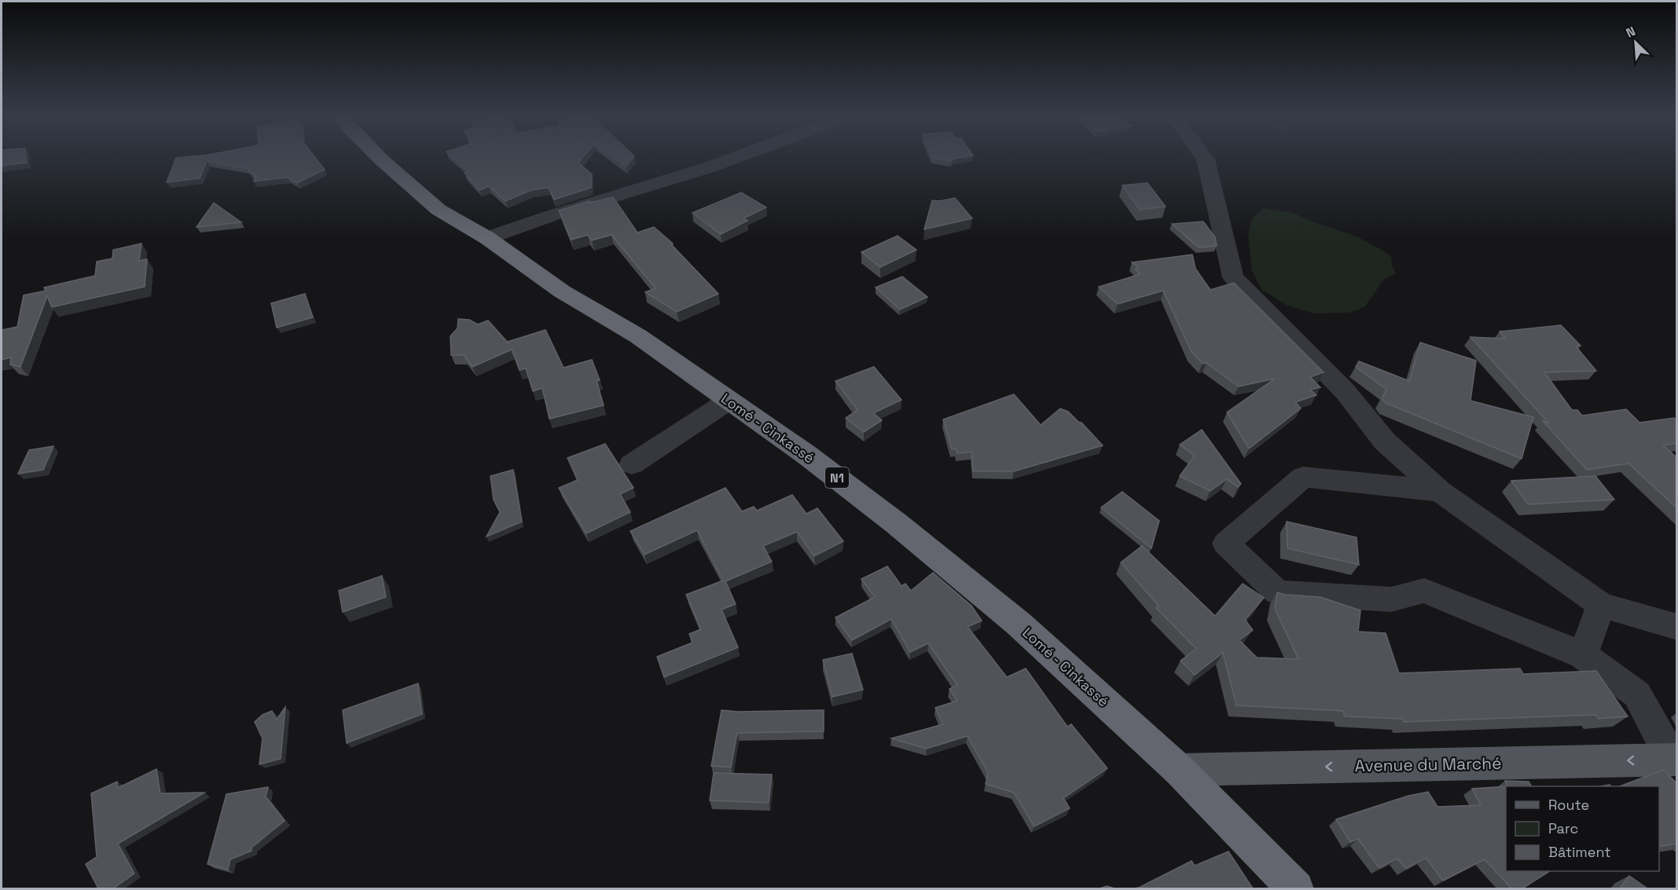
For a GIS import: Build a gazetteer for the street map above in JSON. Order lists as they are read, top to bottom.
{
  "streets": {
    "highway": ["Lomé - Cinkassé", "N1"],
    "main road": ["Avenue du Marché"]
  },
  "crossings": [
    ["Lomé - Cinkassé", "Avenue du Marché"]
  ],
  "one_way": ["Avenue du Marché"],
  "legend": ["Route", "Parc", "Bâtiment"],
  "north": "top left"
}
